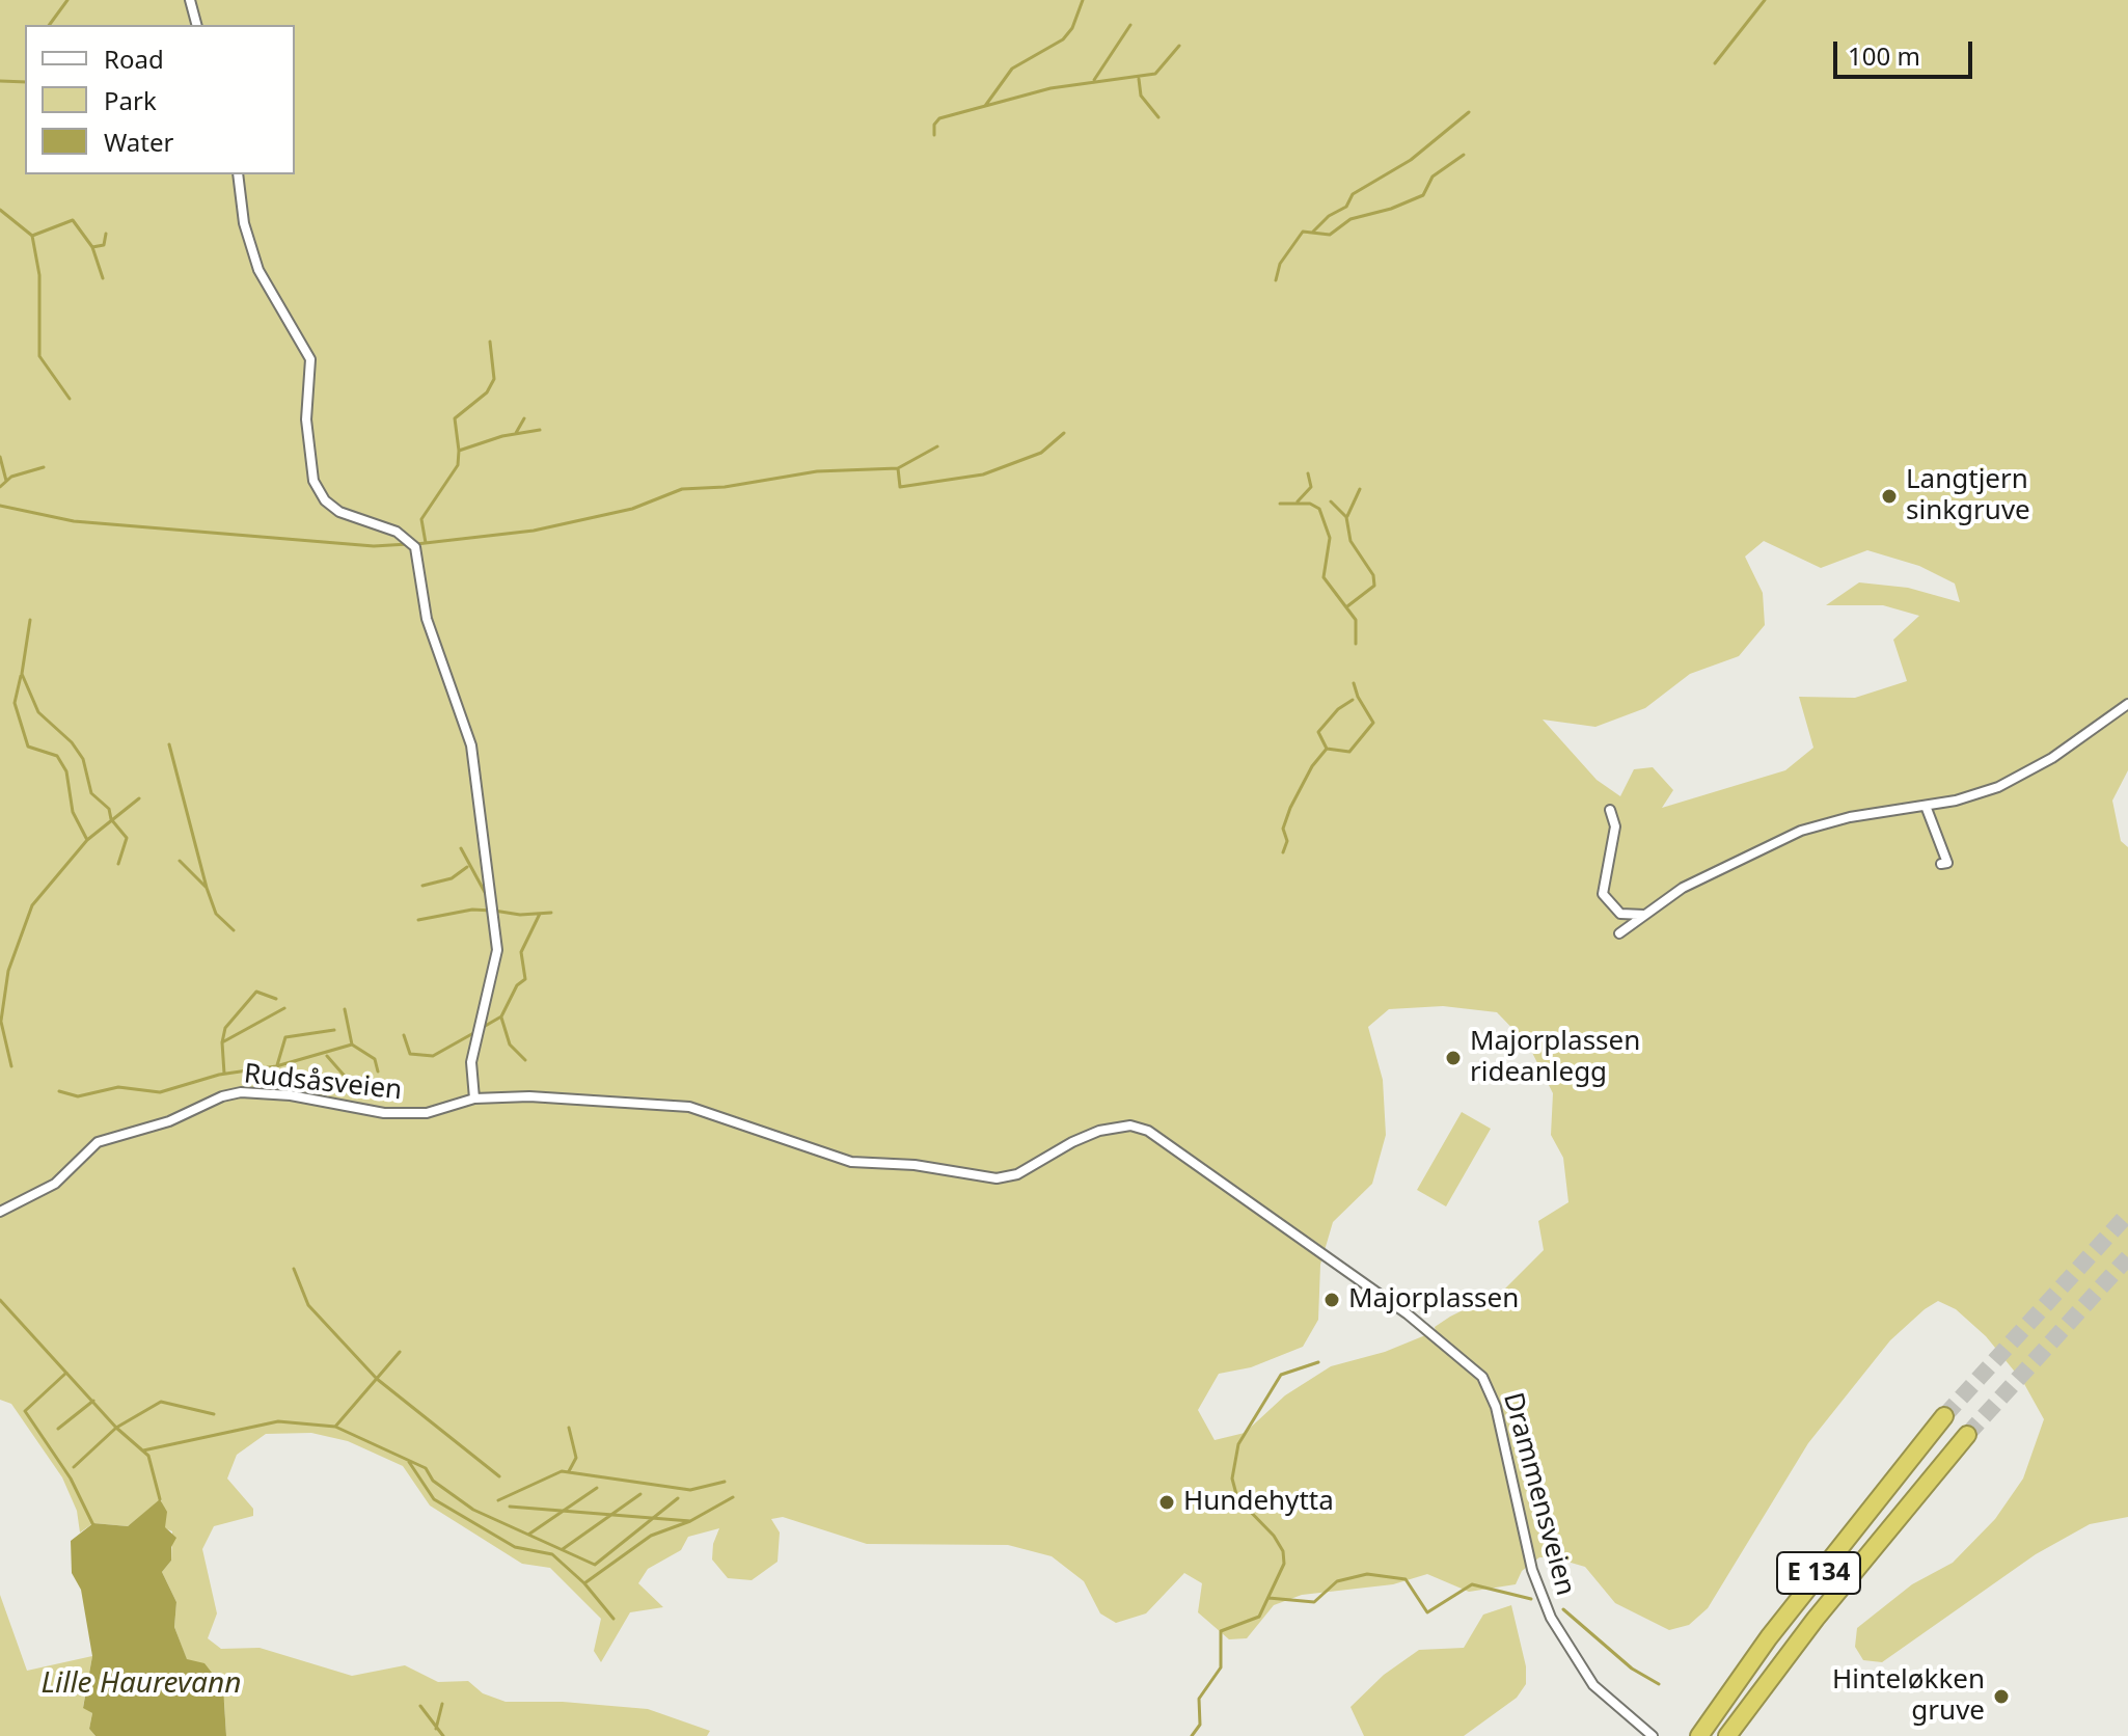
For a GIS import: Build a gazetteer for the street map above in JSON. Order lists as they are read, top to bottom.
{
  "streets": {
    "highway": ["E 134"],
    "street": ["Rudsåsveien", "Drammensveien"]
  },
  "crossings": [
    ["Rudsåsveien", "Drammensveien"]
  ],
  "water": ["Lille Haurevann"],
  "places": [
    "Langtjern sinkgruve",
    "Majorplassen rideanlegg",
    "Majorplassen",
    "Hundehytta",
    "Hinteløkken gruve"
  ],
  "legend": ["Road", "Park", "Water"],
  "scale_bar": "100 m"
}
